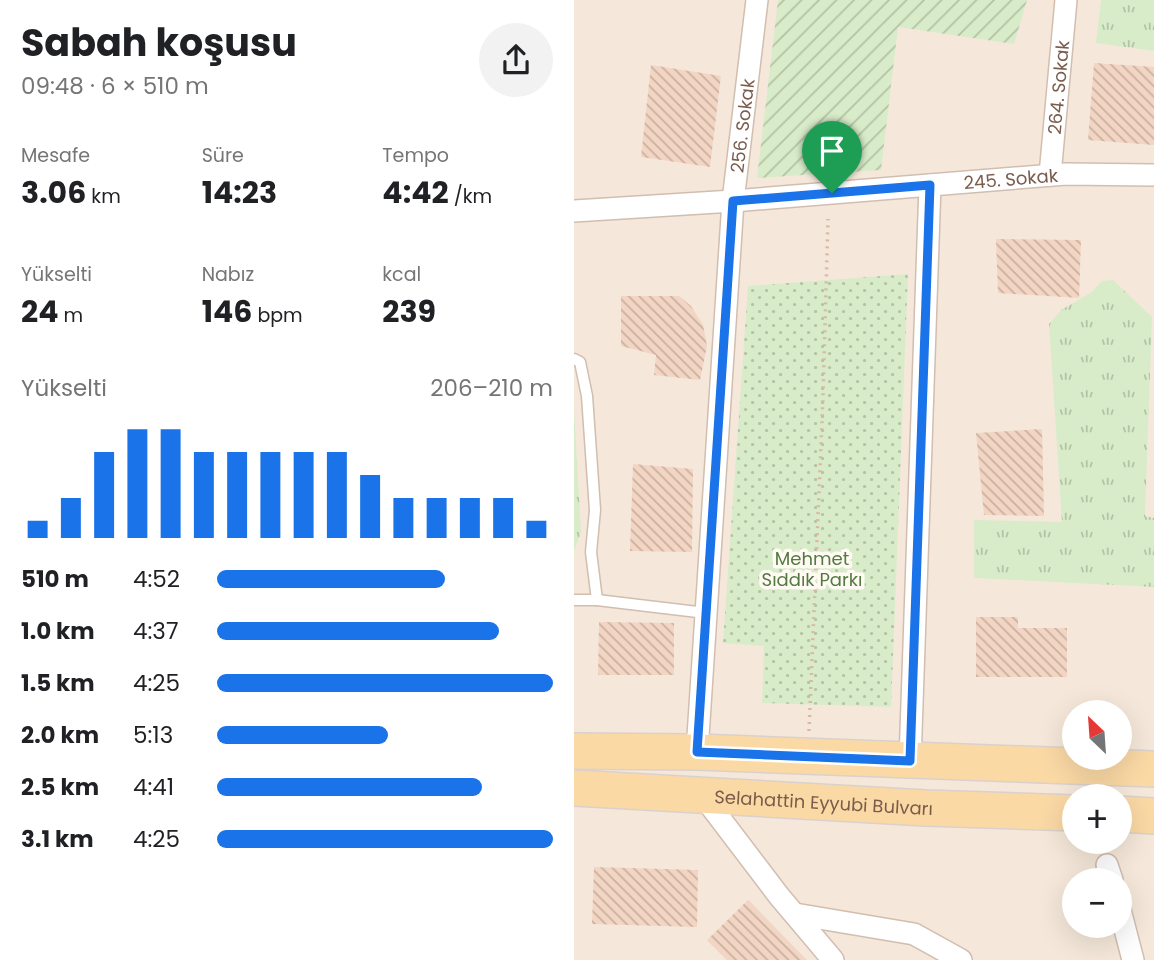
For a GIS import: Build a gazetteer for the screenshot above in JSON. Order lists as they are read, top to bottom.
{
  "streets": {
    "main road": ["Selahattin Eyyubi Bulvarı"],
    "street": ["264. Sokak", "256. Sokak", "245. Sokak"]
  },
  "crossings": [
    ["264. Sokak", "245. Sokak"],
    ["256. Sokak", "245. Sokak"]
  ],
  "parks": ["Mehmet Sıddık Parkı"],
  "north": "top left",
  "page": {
    "heading": ["Sabah koşusu", "09:48 · 6 × 510 m"],
    "stats": [
      ["Mesafe", "3.06 km"],
      ["Süre", "14:23"],
      ["Tempo", "4:42 /km"],
      ["Yükselti", "24 m"],
      ["Nabız", "146 bpm"],
      ["kcal", "239"]
    ],
    "chart": ["Yükselti", "206–210 m"],
    "list": [
      {
        "name": "510 m",
        "note": "4:52"
      },
      {
        "name": "1.0 km",
        "note": "4:37"
      },
      {
        "name": "1.5 km",
        "note": "4:25"
      },
      {
        "name": "2.0 km",
        "note": "5:13"
      },
      {
        "name": "2.5 km",
        "note": "4:41"
      },
      {
        "name": "3.1 km",
        "note": "4:25"
      }
    ],
    "map_buttons": ["+", "−"]
  }
}
